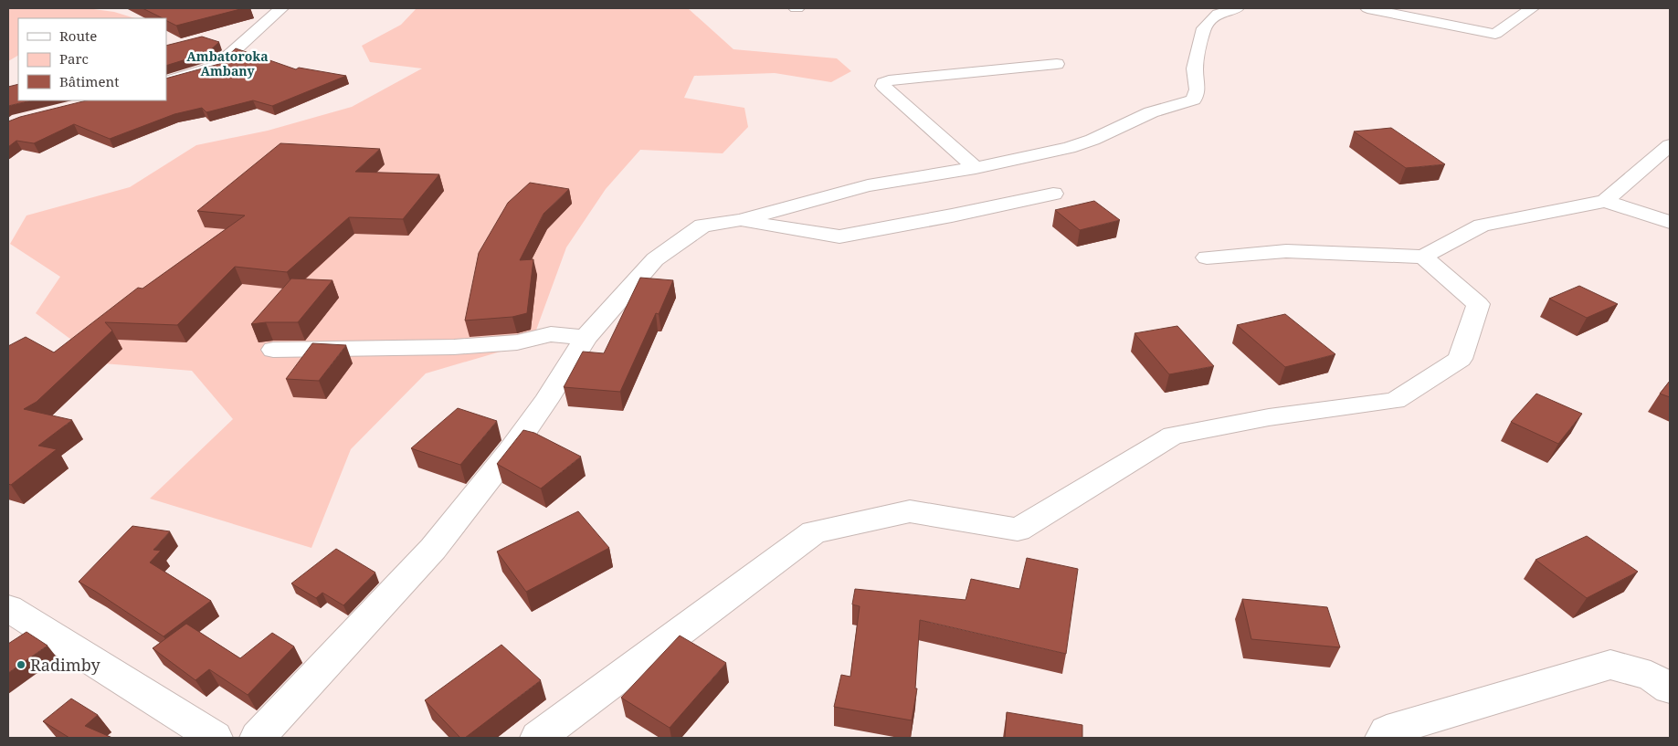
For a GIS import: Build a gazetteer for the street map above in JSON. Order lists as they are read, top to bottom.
{
  "districts": ["Ambatoroka Ambany"],
  "places": ["Radimby"],
  "legend": ["Route", "Parc", "Bâtiment"]
}
